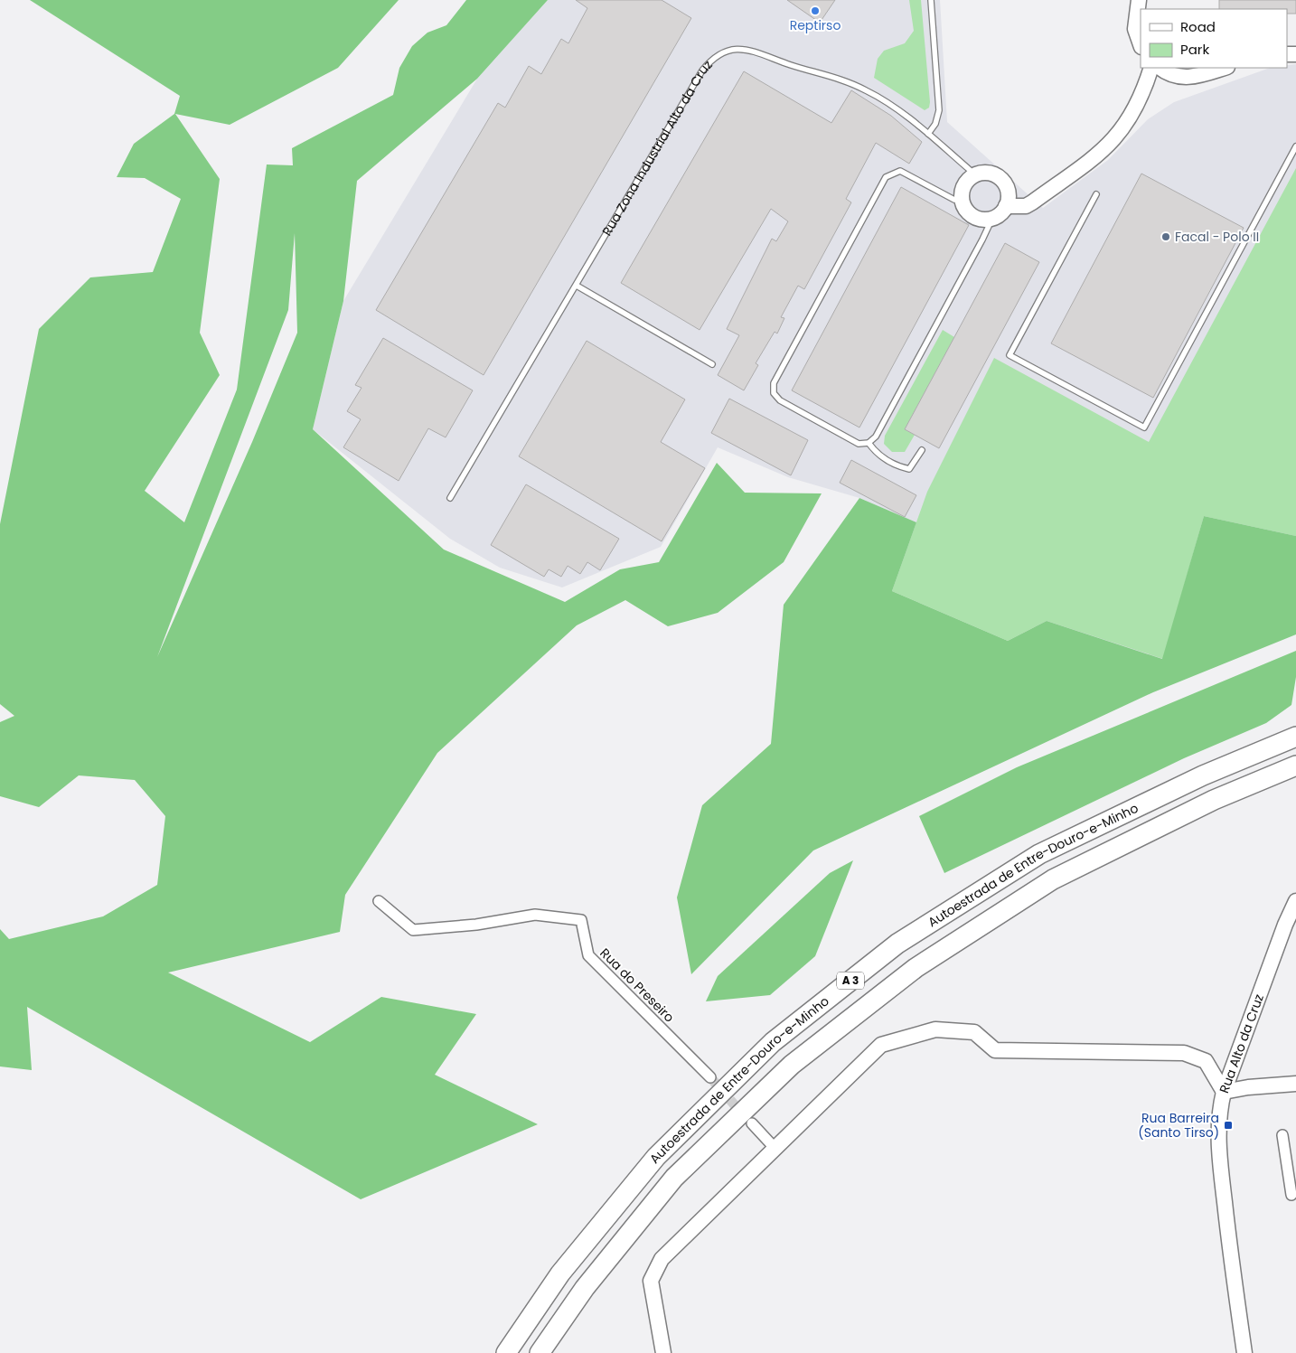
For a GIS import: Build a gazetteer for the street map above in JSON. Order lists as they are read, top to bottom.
{
  "streets": {
    "highway": ["Autoestrada de Entre-Douro-e-Minho", "A 3"],
    "street": ["Rua do Preseiro", "Rua Alto da Cruz"],
    "lane": ["Rua Zona Industrial Alto da Cruz"]
  },
  "places": {
    "other": ["Reptirso", "Facal - Polo II"],
    "transit": ["Rua Barreira (Santo Tirso)"]
  },
  "legend": ["Road", "Park"]
}
